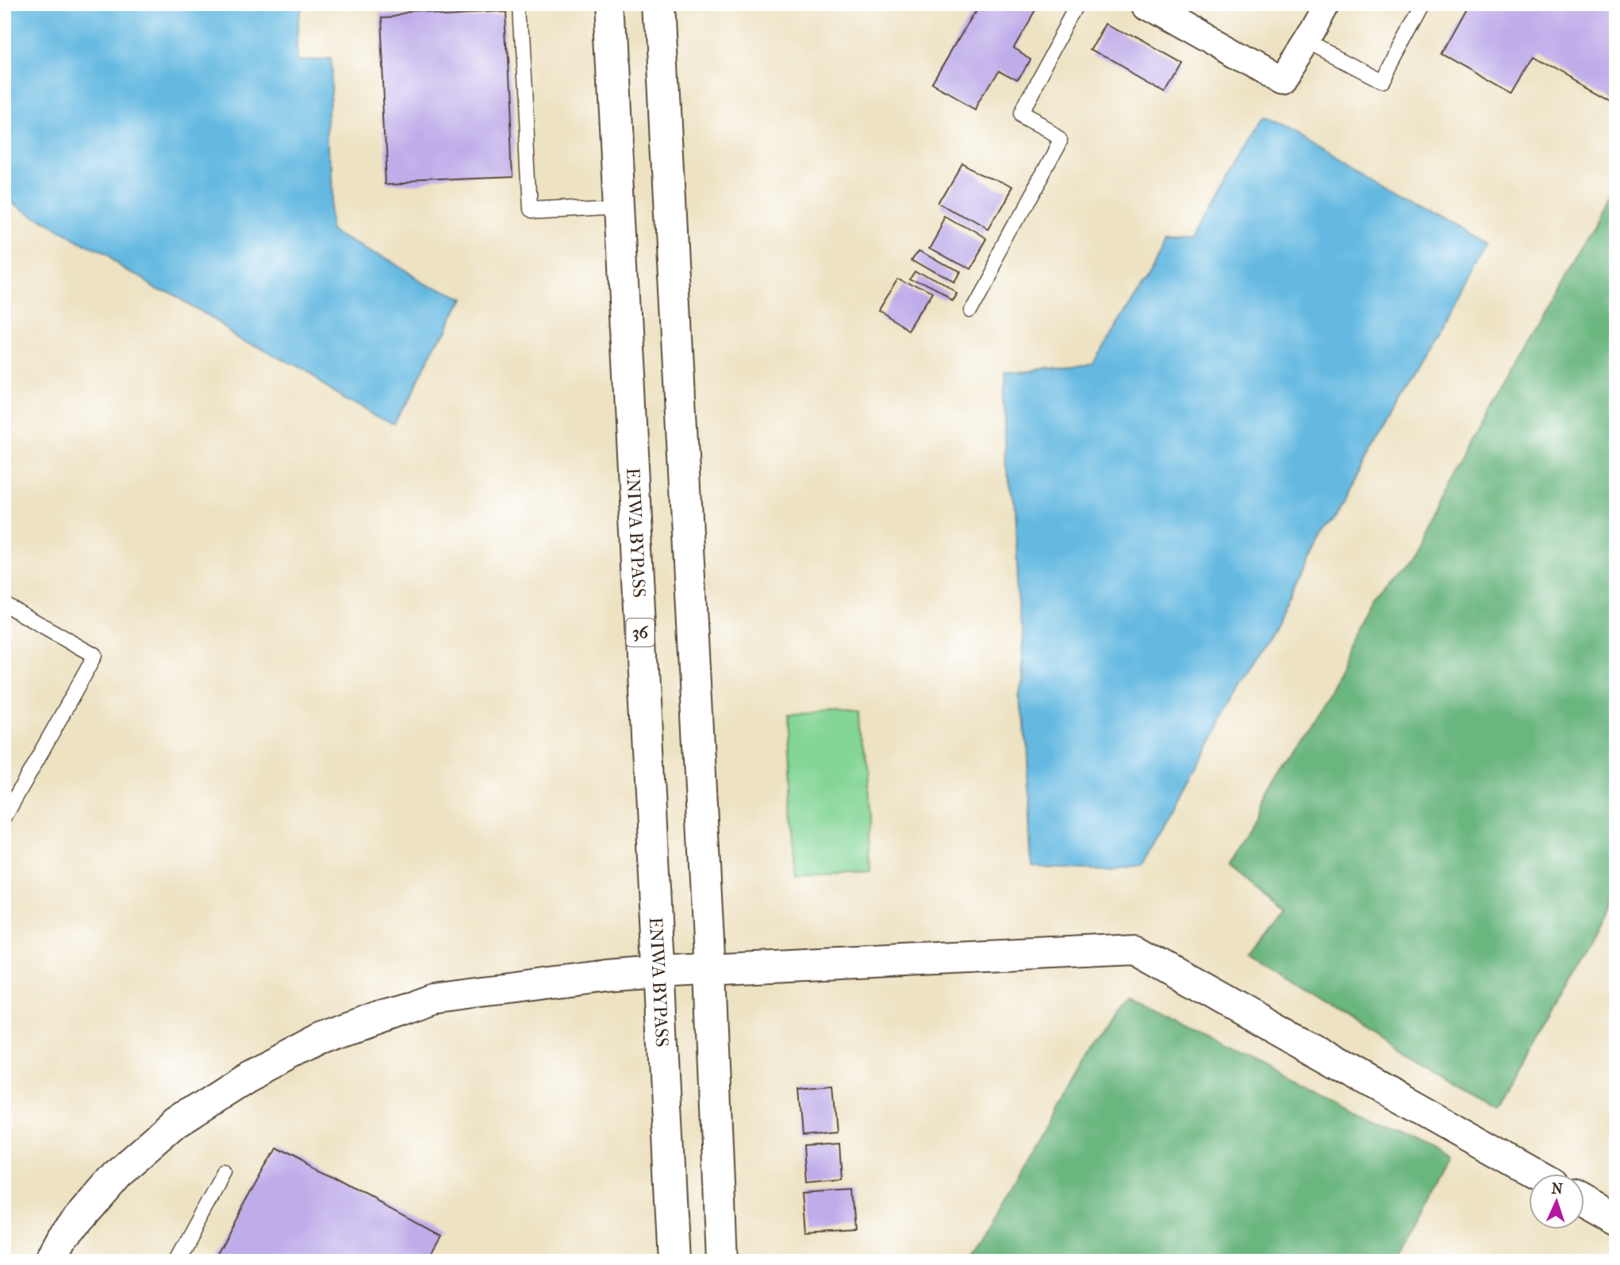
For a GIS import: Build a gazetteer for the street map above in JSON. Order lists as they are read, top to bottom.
{
  "streets": {
    "main road": ["ENIWA BYPASS", "36"]
  },
  "north": "top"
}
